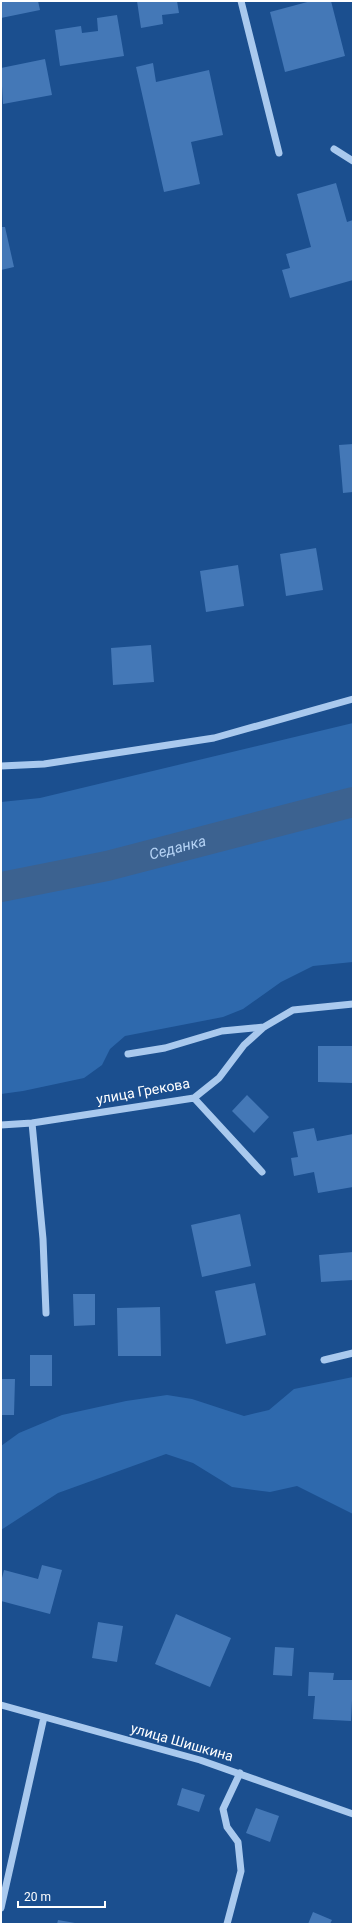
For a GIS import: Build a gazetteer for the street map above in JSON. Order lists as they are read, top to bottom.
{
  "streets": {
    "street": ["улица Грекова", "улица Шишкина"]
  },
  "water": ["Седанка"],
  "scale_bar": "20 m"
}
